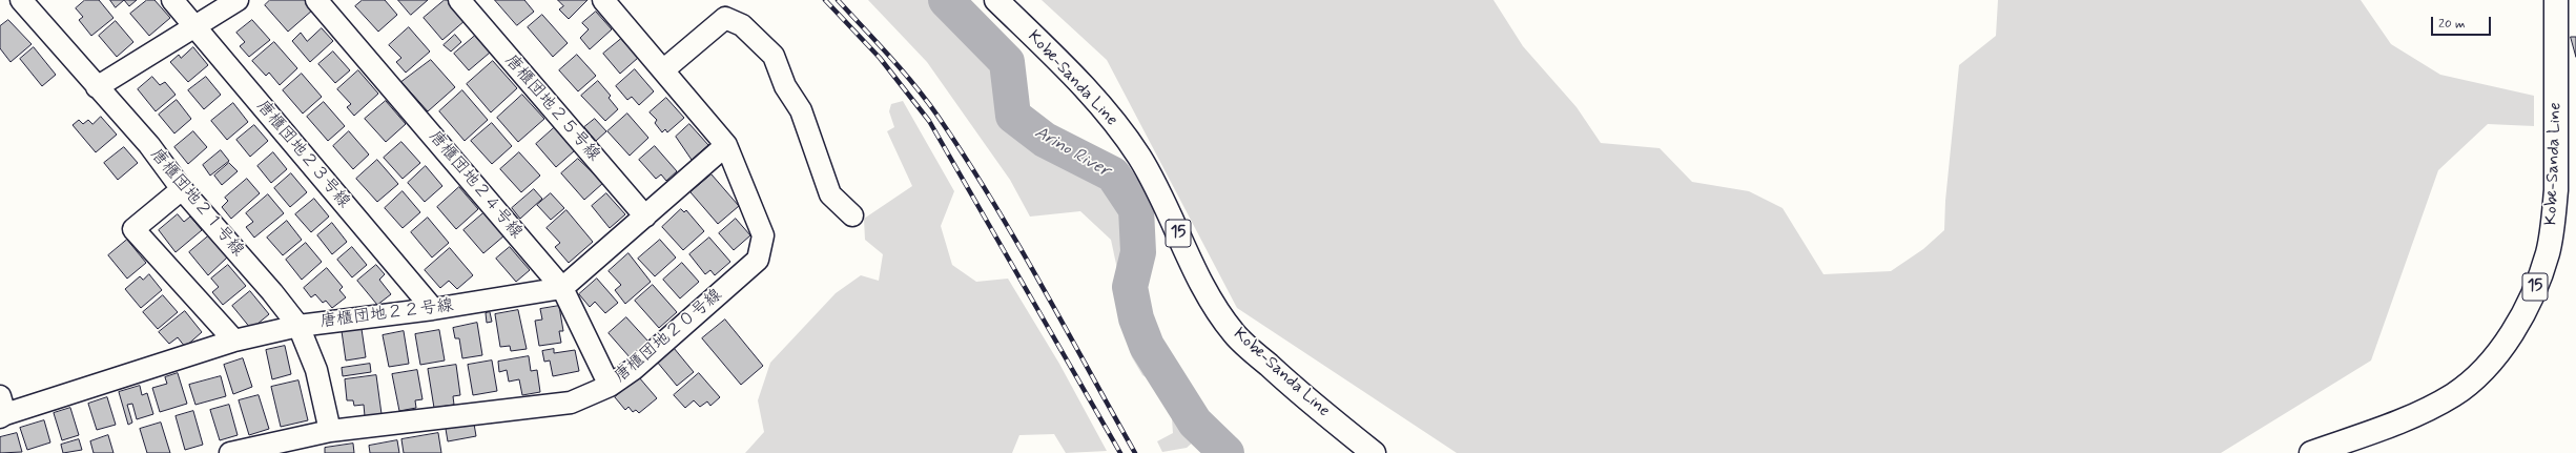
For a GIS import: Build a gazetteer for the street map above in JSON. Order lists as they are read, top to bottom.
{
  "streets": {
    "main road": ["Kobe-Sanda Line", "15"],
    "street": [
      "唐櫃団地２５号線",
      "唐櫃団地２３号線",
      "唐櫃団地２４号線",
      "唐櫃団地２１号線",
      "唐櫃団地２２号線",
      "唐櫃団地２０号線"
    ]
  },
  "crossings": [
    ["唐櫃団地２３号線", "唐櫃団地２２号線"],
    ["唐櫃団地２４号線", "唐櫃団地２２号線"],
    ["唐櫃団地２４号線", "唐櫃団地２０号線"],
    ["唐櫃団地２１号線", "唐櫃団地２２号線"],
    ["唐櫃団地２１号線", "唐櫃団地２０号線"]
  ],
  "water": ["Arino River"],
  "scale_bar": "20 m"
}
